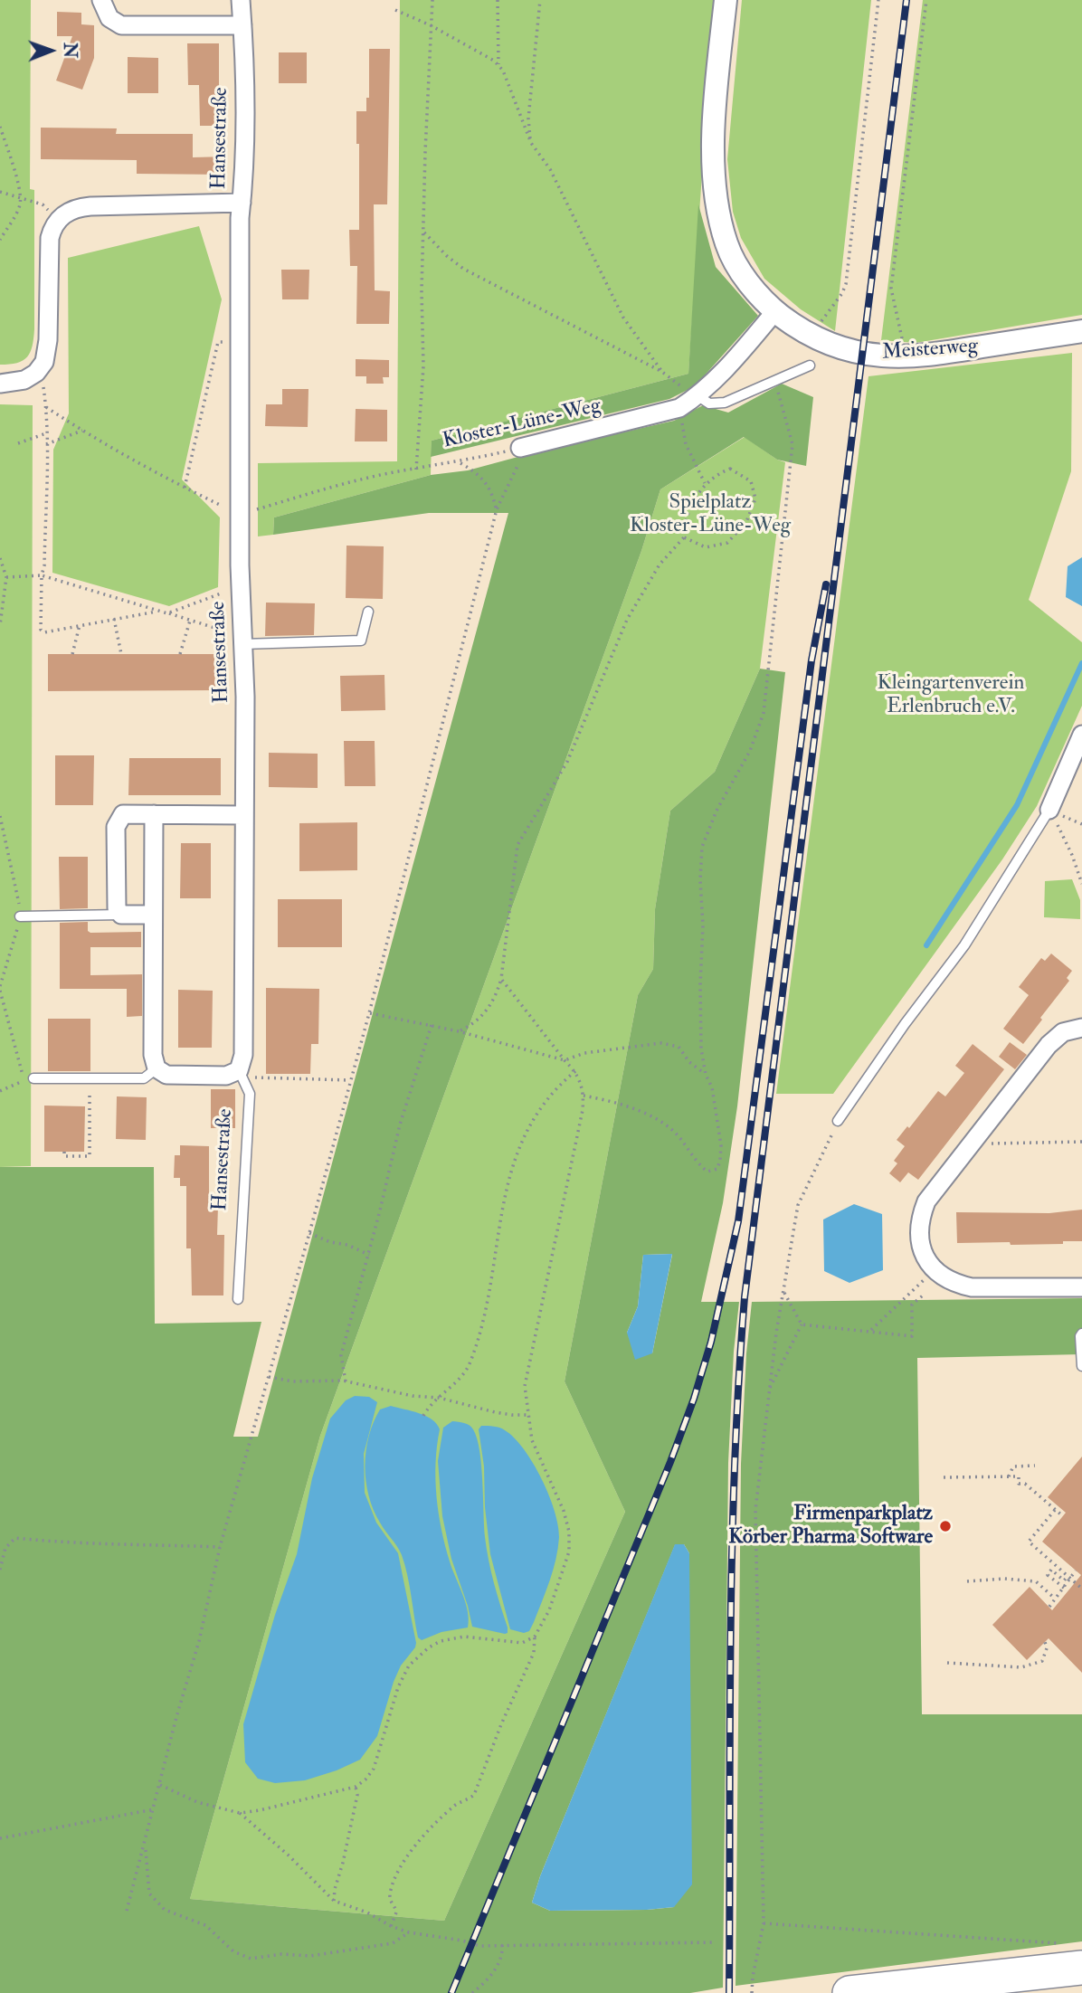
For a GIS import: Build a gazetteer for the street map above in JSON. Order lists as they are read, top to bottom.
{
  "streets": {
    "street": ["Hansestraße", "Meisterweg", "Kloster-Lüne-Weg"]
  },
  "crossings": [
    ["Hansestraße", "Kloster-Lüne-Weg"],
    ["Meisterweg", "Kloster-Lüne-Weg"]
  ],
  "parks": ["Spielplatz Kloster-Lüne-Weg", "Kleingartenverein Erlenbruch e.V."],
  "places": ["Firmenparkplatz Körber Pharma Software"],
  "north": "right"
}
